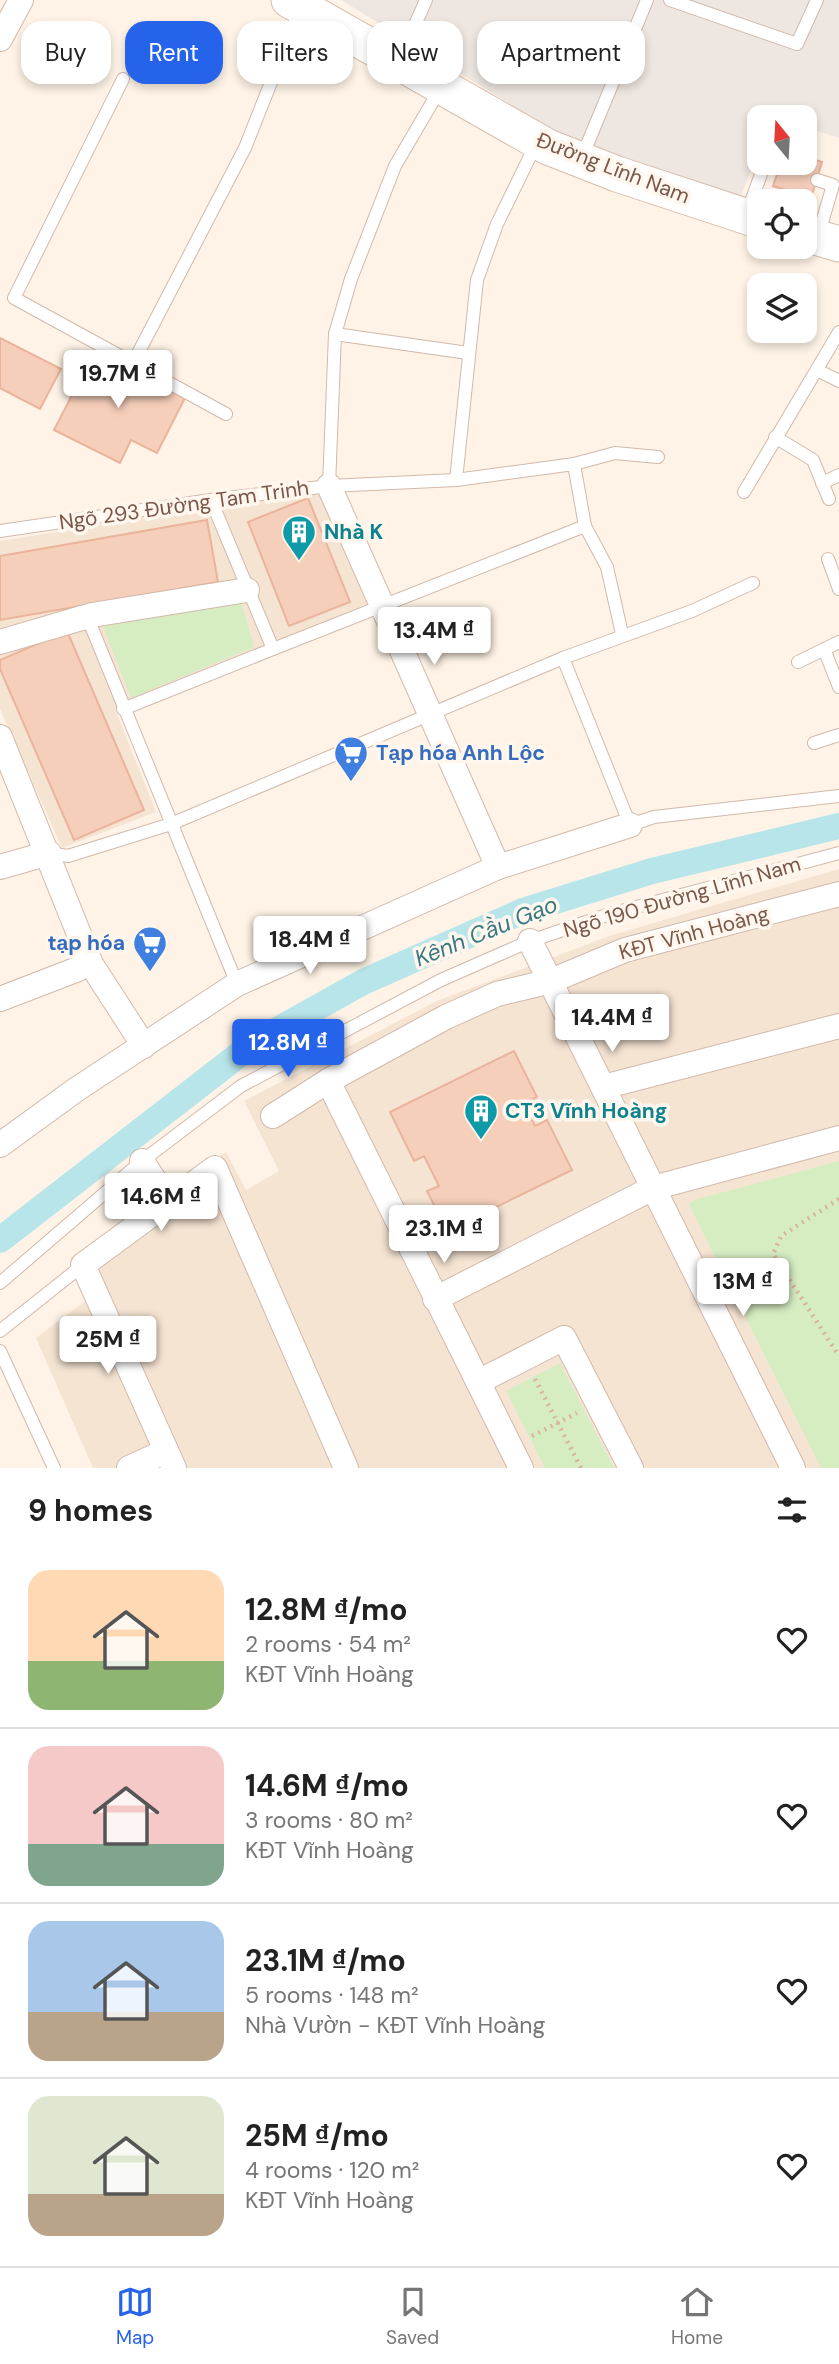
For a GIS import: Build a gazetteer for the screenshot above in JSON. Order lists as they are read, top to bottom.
{
  "streets": {
    "main road": ["Đường Lĩnh Nam"],
    "street": ["Ngõ 293 Đường Tam Trinh", "KĐT Vĩnh Hoàng"],
    "lane": ["Ngõ 190 Đường Lĩnh Nam"]
  },
  "water": ["Kênh Cầu Gạo"],
  "places": {
    "building": ["Nhà K", "CT3 Vĩnh Hoàng"],
    "supermarket": ["Tạp hóa Anh Lộc", "tạp hóa"]
  },
  "north": "top",
  "page": {
    "chip": [
      "Buy",
      "Rent",
      "Filters",
      "New",
      "Apartment"
    ],
    "price": [
      "19.7M ₫",
      "13.4M ₫",
      "18.4M ₫",
      "14.4M ₫",
      "12.8M ₫",
      "14.6M ₫",
      "23.1M ₫",
      "13M ₫",
      "25M ₫"
    ],
    "heading": "9 homes",
    "list": [
      {
        "name": "12.8M ₫/mo",
        "note": "2 rooms · 54 m² · KĐT Vĩnh Hoàng"
      },
      {
        "name": "14.6M ₫/mo",
        "note": "3 rooms · 80 m² · KĐT Vĩnh Hoàng"
      },
      {
        "name": "23.1M ₫/mo",
        "note": "5 rooms · 148 m² · Nhà Vườn - KĐT Vĩnh Hoàng"
      },
      {
        "name": "25M ₫/mo",
        "note": "4 rooms · 120 m² · KĐT Vĩnh Hoàng"
      }
    ],
    "tabs": ["Map", "Saved", "Home"]
  }
}
